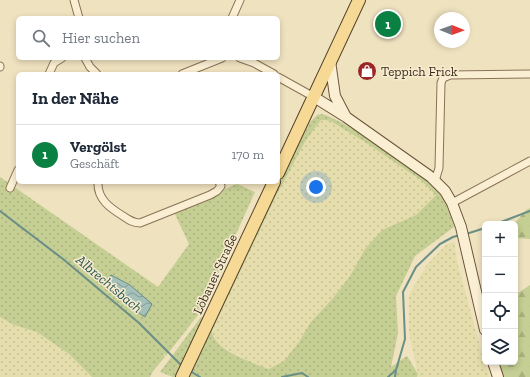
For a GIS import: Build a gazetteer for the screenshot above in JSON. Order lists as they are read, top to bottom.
{
  "streets": {
    "main road": ["Löbauer Straße"]
  },
  "water": ["Albrechtsbach"],
  "places": {
    "shop": ["Teppich Frick"]
  },
  "north": "right",
  "page": {
    "pins": "1",
    "search": "Hier suchen",
    "heading": "In der Nähe",
    "list": [
      {
        "mark": "1",
        "name": "Vergölst",
        "note": "Geschäft",
        "value": "170 m"
      }
    ],
    "map_buttons": ["+", "−"]
  }
}
